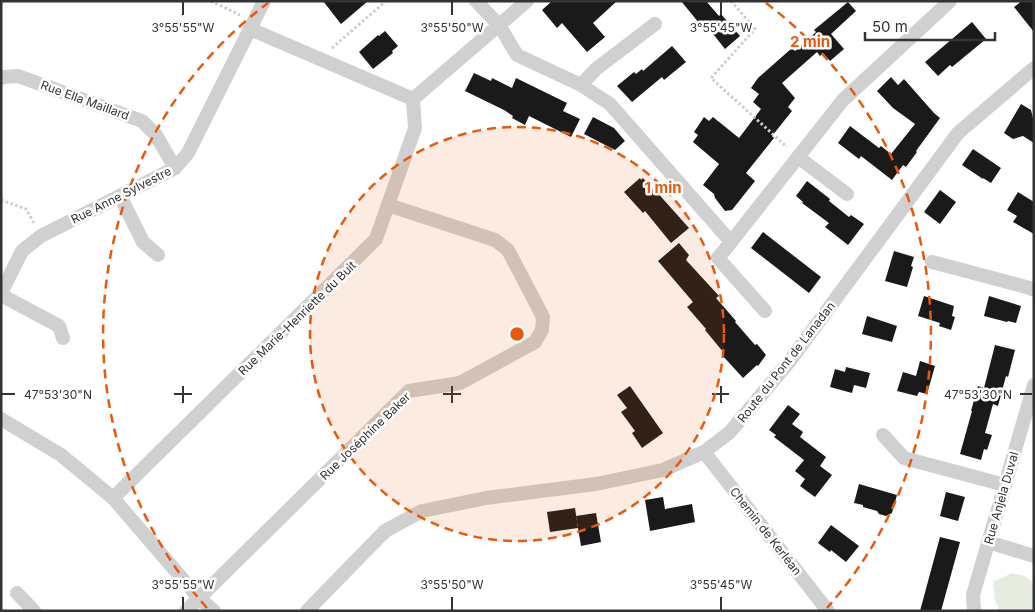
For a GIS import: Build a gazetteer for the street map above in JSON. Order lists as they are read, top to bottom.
{
  "streets": {
    "street": [
      "Rue Ella Maillard",
      "Rue Anne Sylvestre",
      "Rue Marie-Henriette du Buit",
      "Route du Pont de Lanadan",
      "Rue Joséphine Baker",
      "Rue Anjela Duval",
      "Chemin de Kerléan"
    ]
  },
  "crossings": [
    ["Rue Ella Maillard", "Rue Anne Sylvestre"],
    ["Rue Marie-Henriette du Buit", "Rue Joséphine Baker"],
    ["Route du Pont de Lanadan", "Chemin de Kerléan"]
  ],
  "scale_bar": "50 m",
  "coordinates": [
    "3°55'55\"W",
    "3°55'50\"W",
    "3°55'45\"W",
    "47°53'30\"N"
  ],
  "rings": ["2 min", "1 min"]
}
